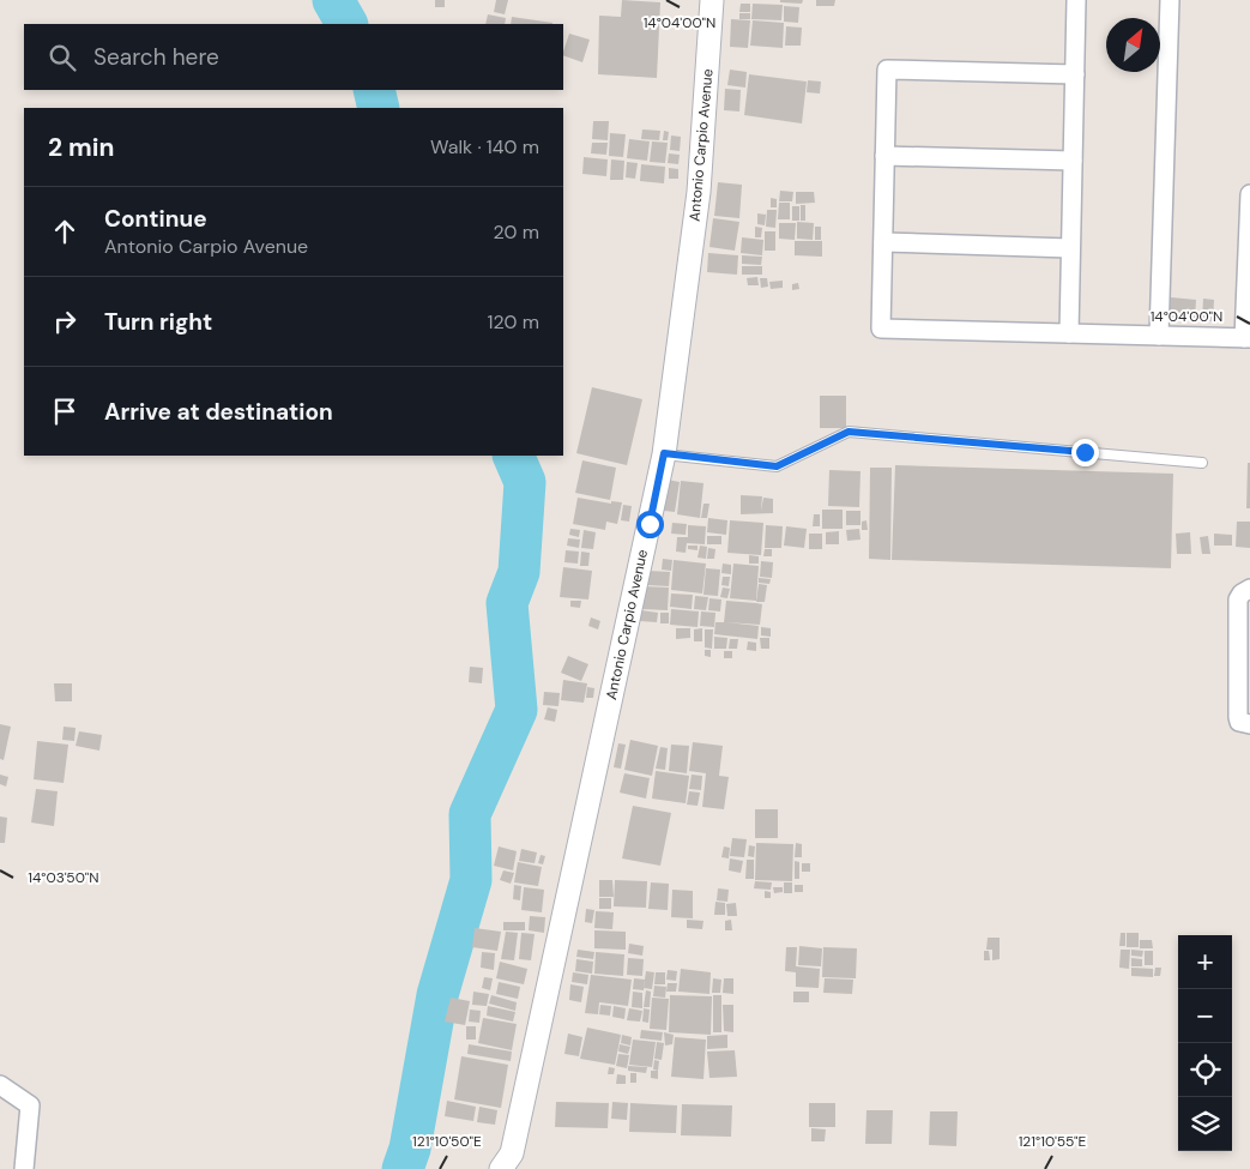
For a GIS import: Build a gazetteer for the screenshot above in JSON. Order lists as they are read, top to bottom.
{
  "streets": {
    "street": ["Antonio Carpio Avenue"]
  },
  "north": "top right",
  "page": {
    "search": "Search here",
    "heading": ["2 min", "Walk · 140 m"],
    "list": [
      ["Continue", "Antonio Carpio Avenue", "20 m"],
      ["Turn right", "120 m"],
      "Arrive at destination"
    ],
    "map_buttons": ["+", "−"]
  },
  "coordinates": [
    "14°04'00\"N",
    "14°03'50\"N",
    "121°10'50\"E",
    "121°10'55\"E"
  ]
}
